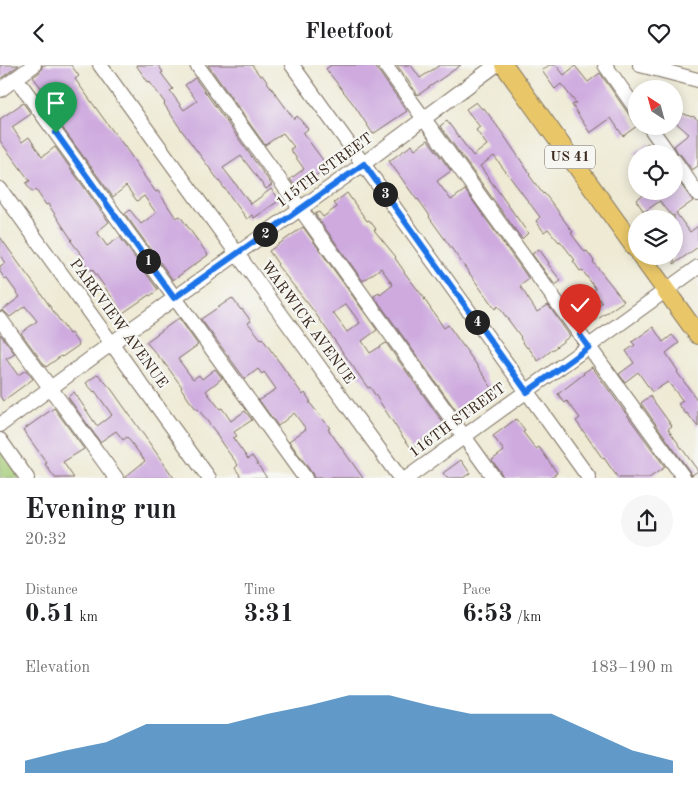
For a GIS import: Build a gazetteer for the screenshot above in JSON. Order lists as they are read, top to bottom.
{
  "streets": {
    "main road": ["US 41"],
    "street": [
      "115TH STREET",
      "WARWICK AVENUE",
      "PARKVIEW AVENUE",
      "116TH STREET"
    ]
  },
  "crossings": [
    ["115TH STREET", "WARWICK AVENUE"],
    ["115TH STREET", "PARKVIEW AVENUE"]
  ],
  "north": "top left",
  "page": {
    "header": "Fleetfoot",
    "pins": [
      "3",
      "2",
      "1",
      "4"
    ],
    "heading": ["Evening run", "20:32"],
    "stats": [
      ["Distance", "0.51 km"],
      ["Time", "3:31"],
      ["Pace", "6:53 /km"]
    ],
    "chart": ["Elevation", "183–190 m"]
  }
}
